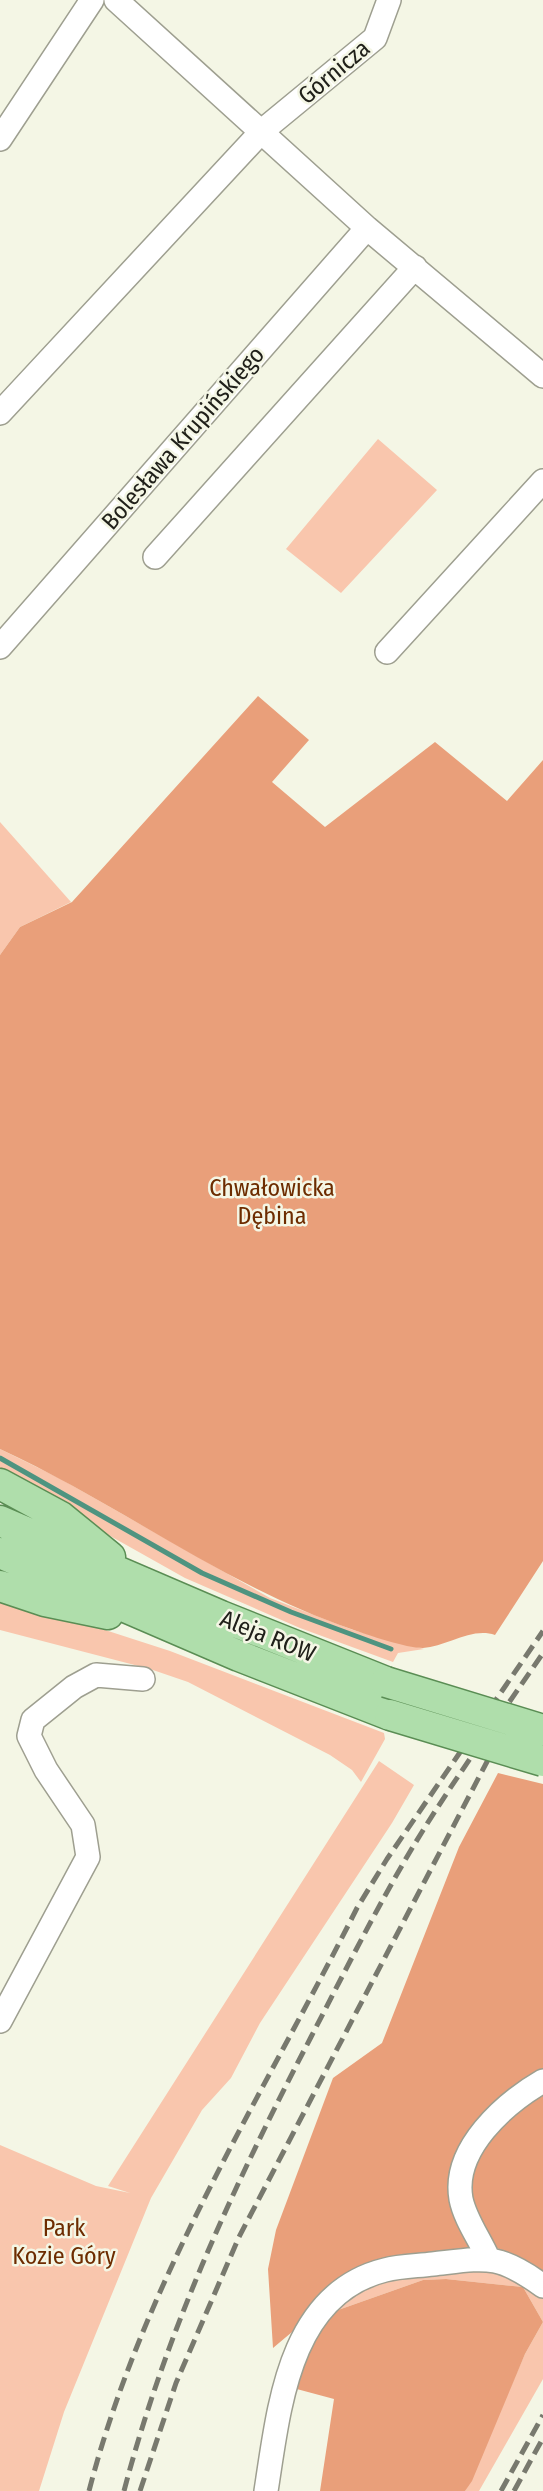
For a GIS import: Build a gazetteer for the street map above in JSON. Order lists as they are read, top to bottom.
{
  "streets": {
    "main road": ["Aleja ROW"],
    "street": ["Górnicza", "Bolesława Krupińskiego"]
  },
  "parks": ["Chwałowicka Dębina", "Park Kozie Góry"]
}
